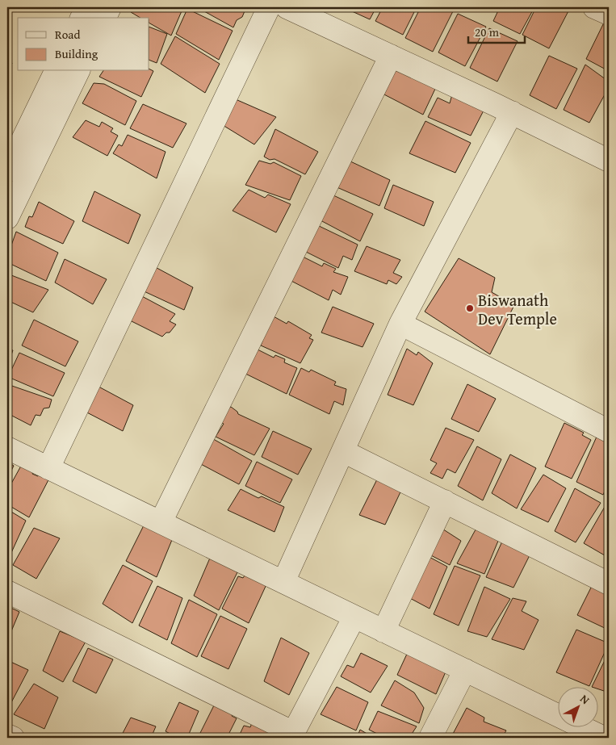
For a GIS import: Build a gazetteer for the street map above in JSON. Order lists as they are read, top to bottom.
{
  "places": ["Biswanath Dev Temple"],
  "legend": ["Road", "Building"],
  "scale_bar": "20 m",
  "north": "top right"
}
